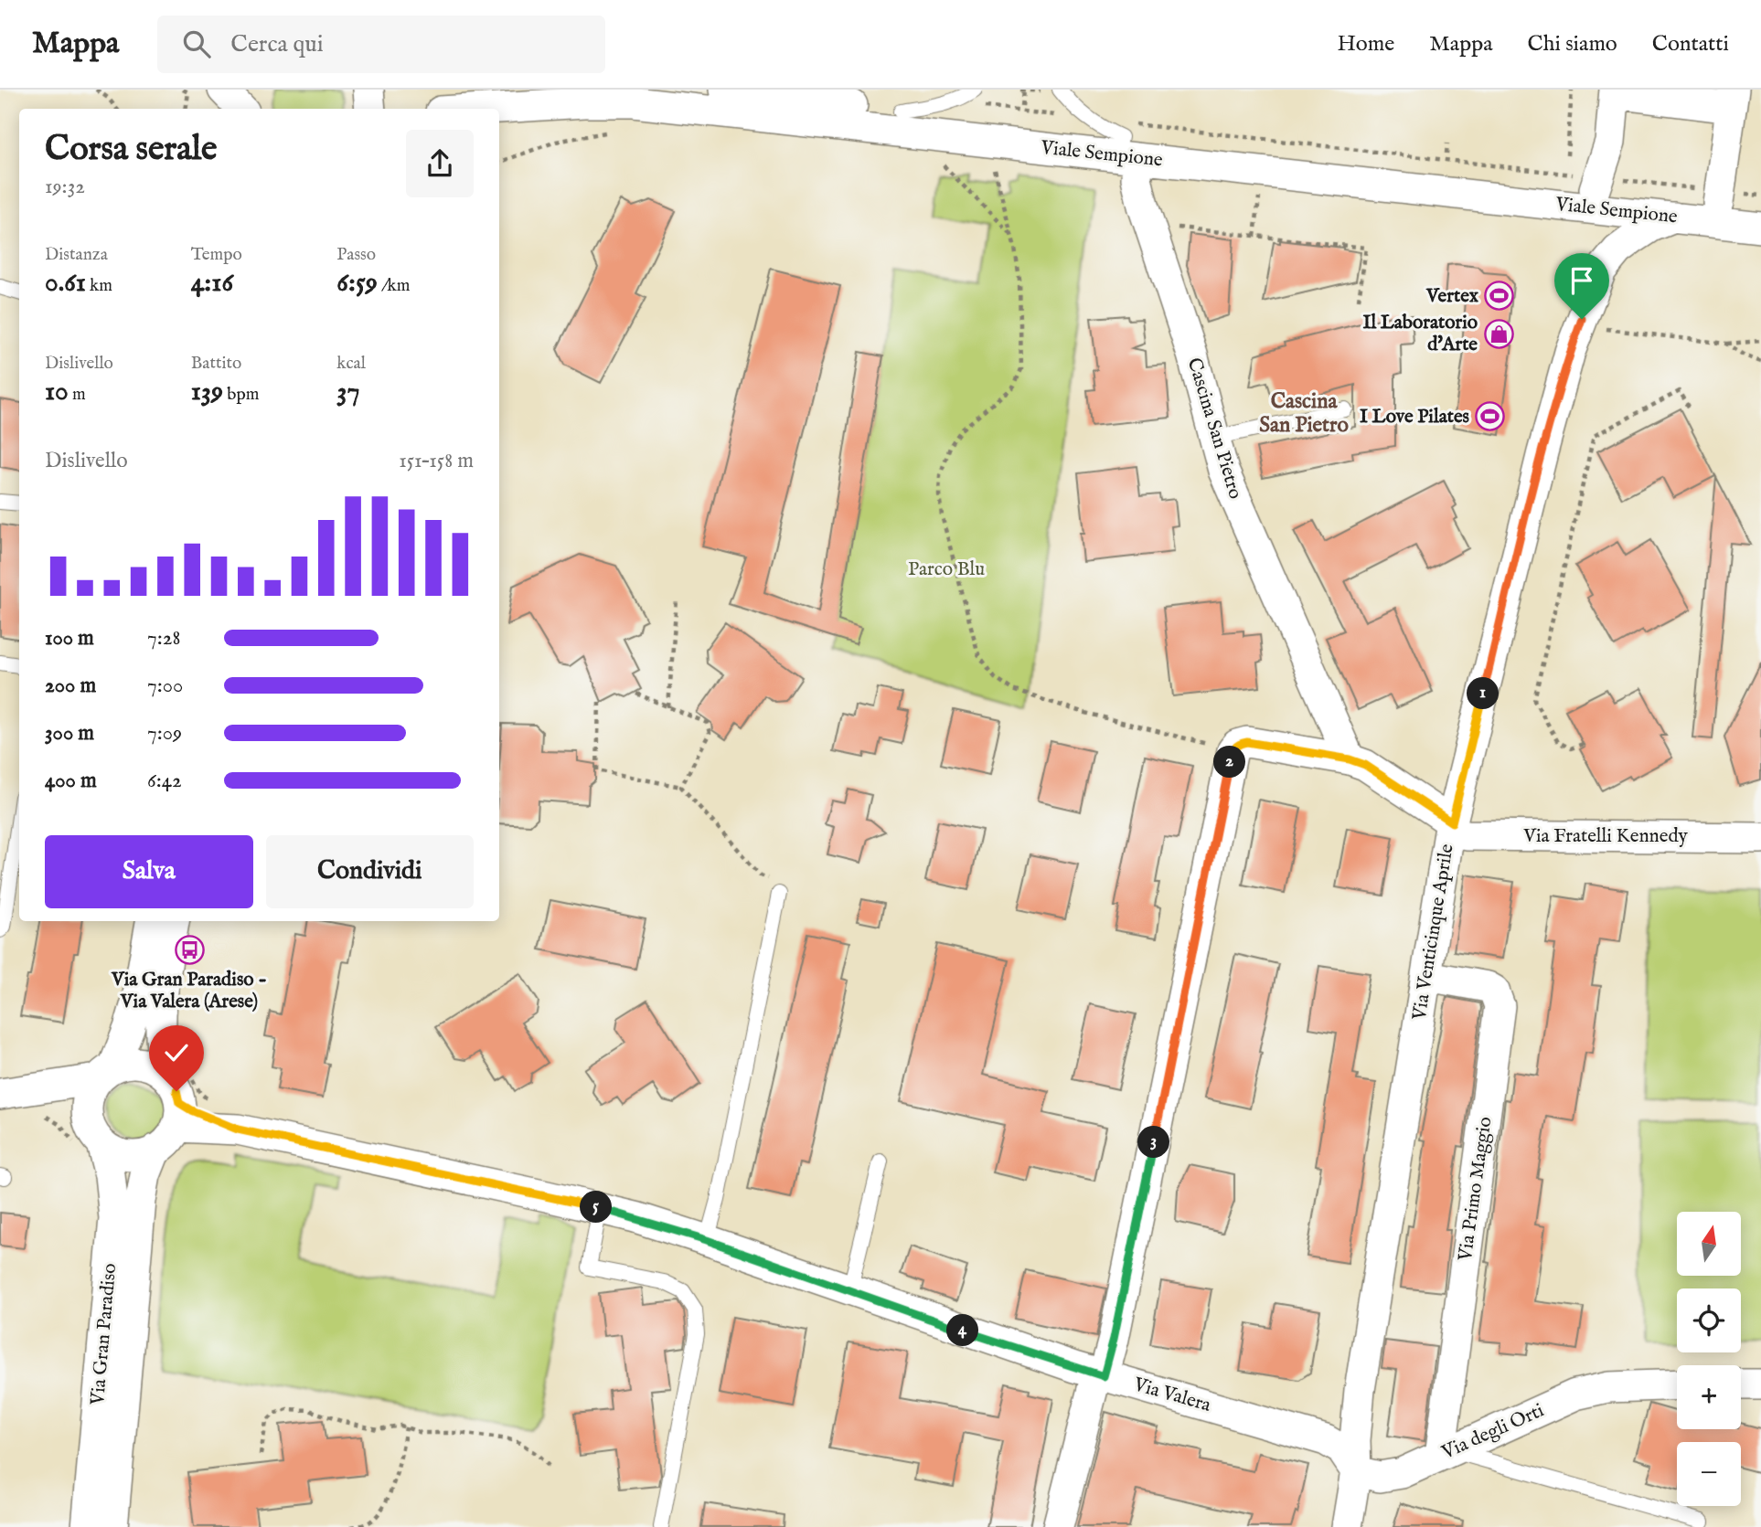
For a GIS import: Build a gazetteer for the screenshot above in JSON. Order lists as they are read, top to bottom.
{
  "streets": {
    "street": [
      "Viale Sempione",
      "Cascina San Pietro",
      "Via Fratelli Kennedy",
      "Via Venticinque Aprile",
      "Via Primo Maggio",
      "Via Gran Paradiso",
      "Via Valera",
      "Via degli Orti"
    ]
  },
  "crossings": [
    ["Viale Sempione", "Cascina San Pietro"],
    ["Viale Sempione", "Via Venticinque Aprile"],
    ["Via Fratelli Kennedy", "Via Venticinque Aprile"],
    ["Via Venticinque Aprile", "Via Primo Maggio"],
    ["Via Venticinque Aprile", "Via Valera"],
    ["Via Venticinque Aprile", "Via degli Orti"],
    ["Via Primo Maggio", "Via degli Orti"],
    ["Via Gran Paradiso", "Via Valera"],
    ["Via Valera", "Via degli Orti"]
  ],
  "districts": ["Cascina San Pietro"],
  "parks": ["Parco Blu"],
  "places": {
    "sports": ["Vertex", "I Love Pilates"],
    "shop": ["Il Laboratorio d'Arte"],
    "bus stop": ["Via Gran Paradiso - Via Valera (Arese)"]
  },
  "north": "top",
  "page": {
    "header": "Mappa",
    "search": "Cerca qui",
    "nav": [
      "Home",
      "Mappa",
      "Chi siamo",
      "Contatti"
    ],
    "heading": ["Corsa serale", "19:32"],
    "stats": [
      ["Distanza", "0.61 km"],
      ["Tempo", "4:16"],
      ["Passo", "6:59 /km"],
      ["Dislivello", "10 m"],
      ["Battito", "139 bpm"],
      ["kcal", "37"]
    ],
    "chart": ["Dislivello", "151–158 m"],
    "list": [
      {
        "name": "100 m",
        "note": "7:28"
      },
      {
        "name": "200 m",
        "note": "7:00"
      },
      {
        "name": "300 m",
        "note": "7:09"
      },
      {
        "name": "400 m",
        "note": "6:42"
      }
    ],
    "pins": [
      "1",
      "2",
      "3",
      "5",
      "4"
    ],
    "buttons": ["Salva", "Condividi"],
    "map_buttons": ["+", "−"]
  }
}
